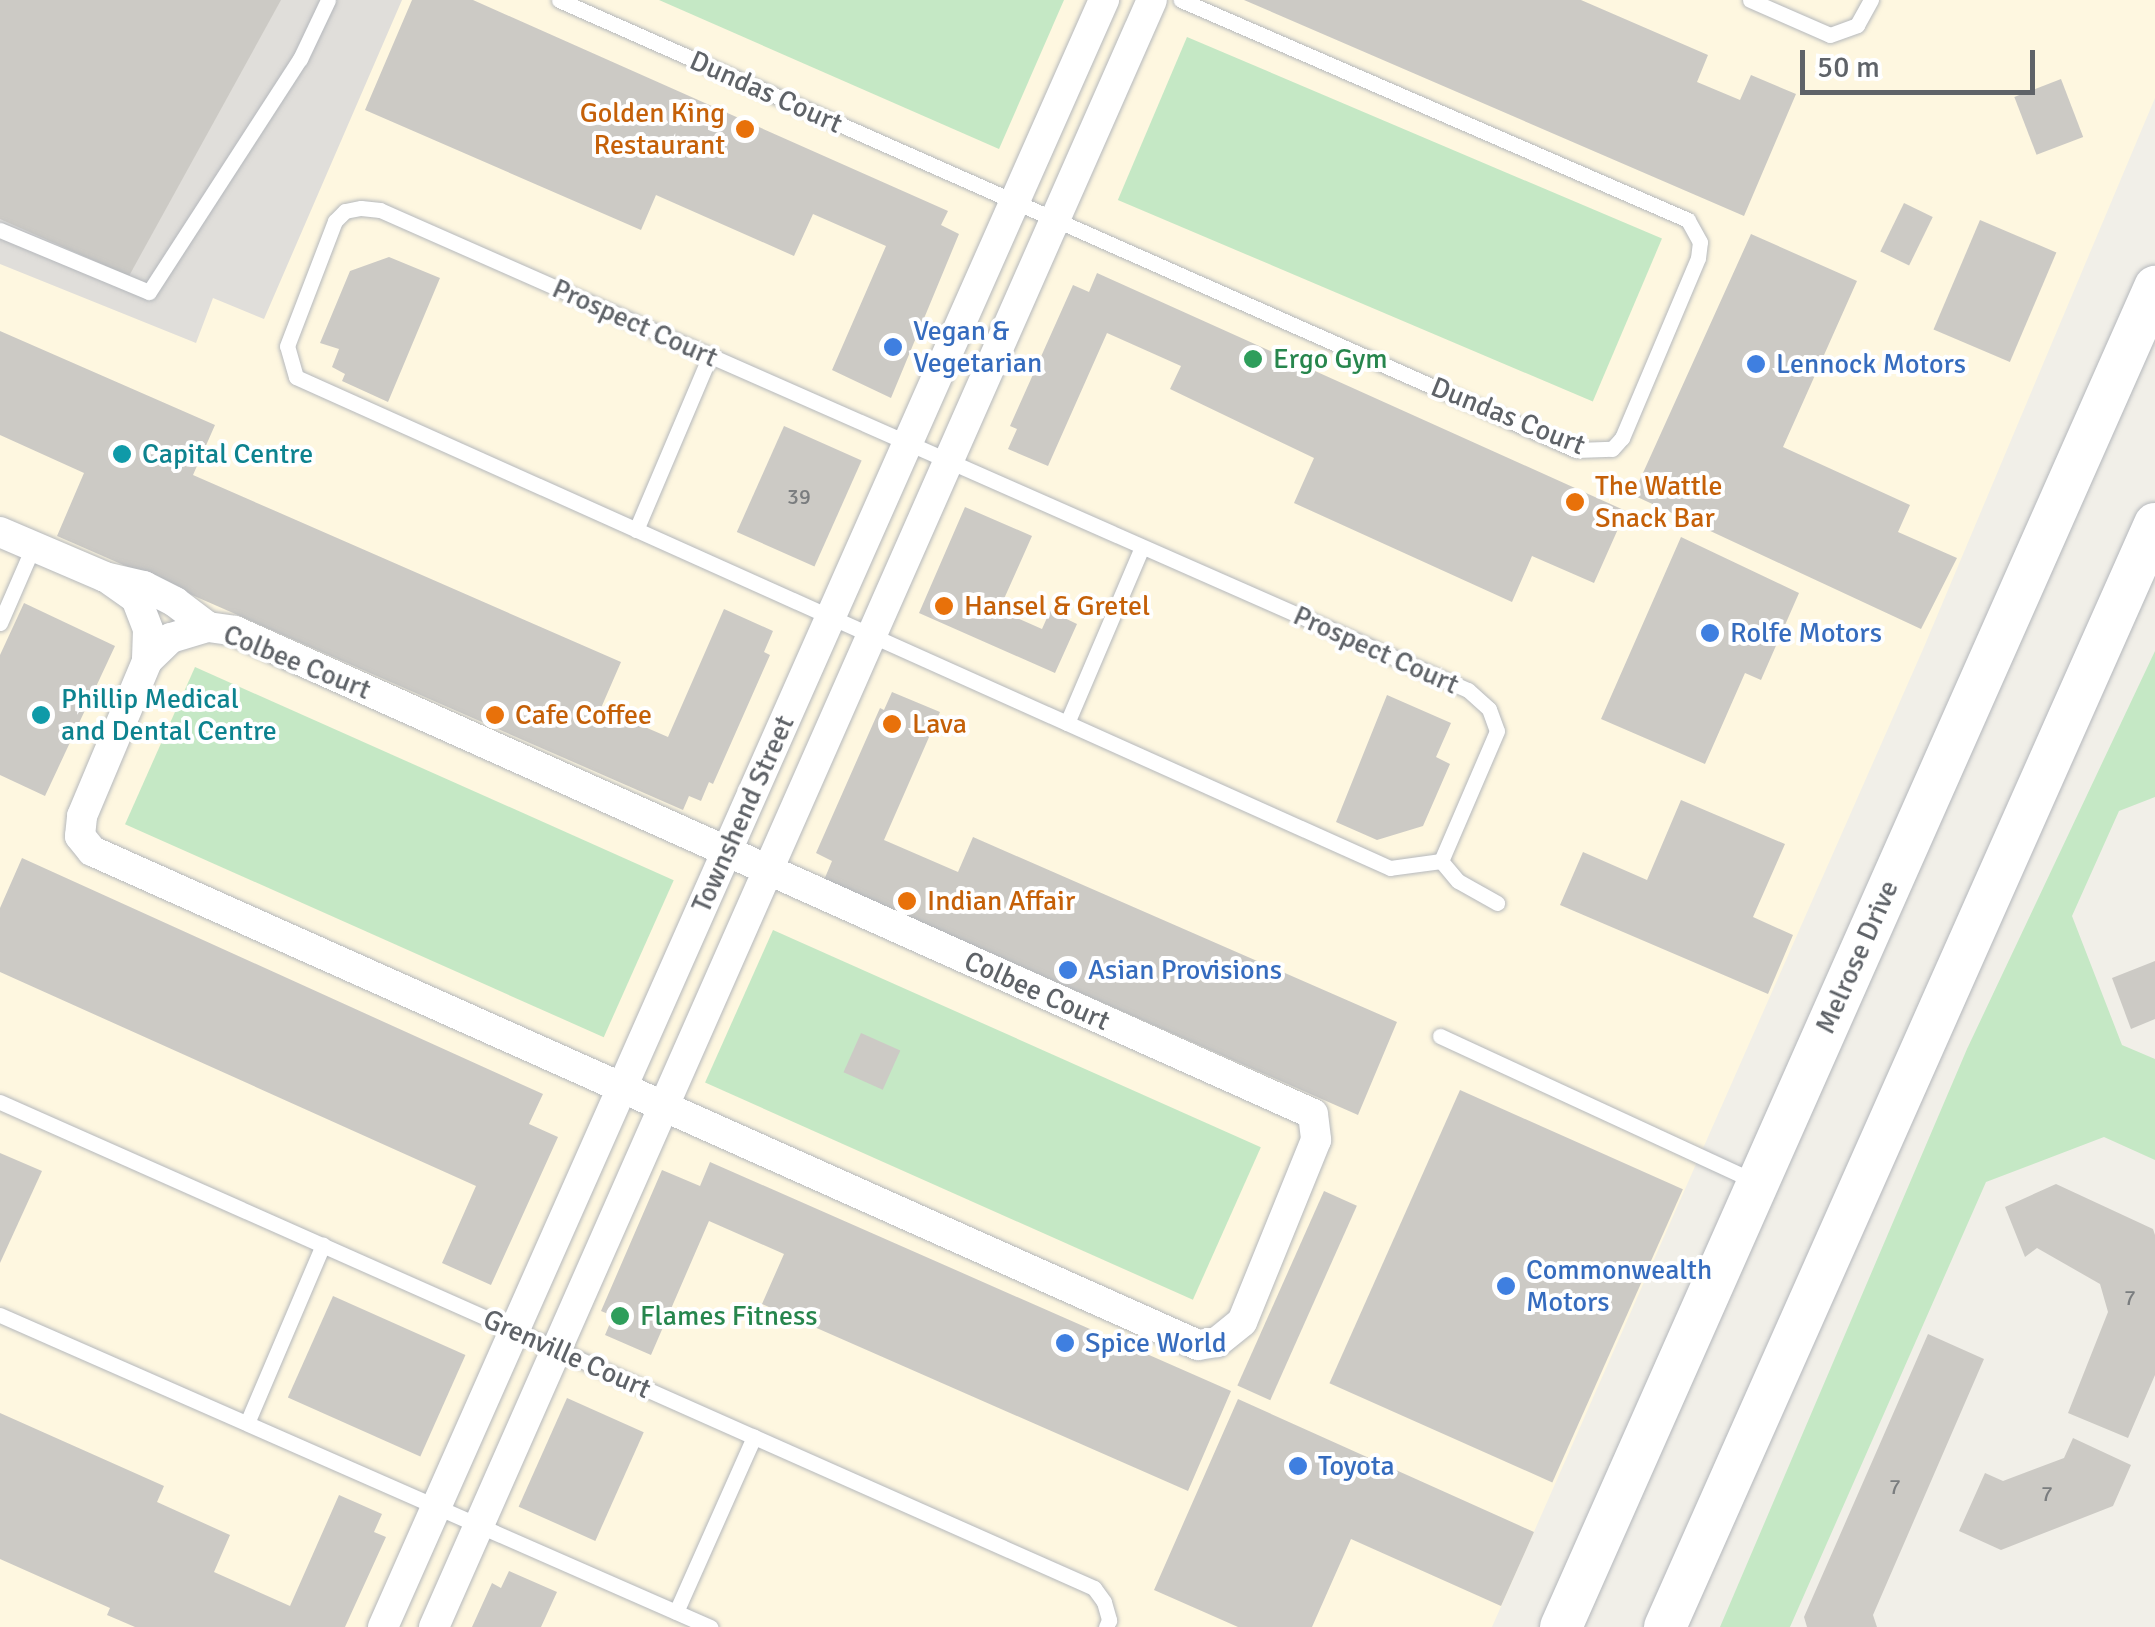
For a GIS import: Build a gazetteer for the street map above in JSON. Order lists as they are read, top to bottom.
{
  "streets": {
    "main road": ["Melrose Drive"],
    "street": ["Colbee Court", "Townshend Street"],
    "lane": ["Dundas Court", "Prospect Court", "Grenville Court"]
  },
  "crossings": [
    ["Dundas Court", "Townshend Street"],
    ["Prospect Court", "Townshend Street"],
    ["Colbee Court", "Townshend Street"],
    ["Townshend Street", "Grenville Court"]
  ],
  "places": [
    "Golden King Restaurant",
    "Vegan & Vegetarian",
    "Ergo Gym",
    "Lennock Motors",
    "Capital Centre",
    "The Wattle Snack Bar",
    "Hansel & Gretel",
    "Rolfe Motors",
    "Phillip Medical and Dental Centre",
    "Cafe Coffee",
    "Lava",
    "Indian Affair",
    "Asian Provisions",
    "Commonwealth Motors",
    "Flames Fitness",
    "Spice World",
    "Toyota"
  ],
  "house_numbers": [
    "39",
    "7",
    "7",
    "7"
  ],
  "scale_bar": "50 m"
}
